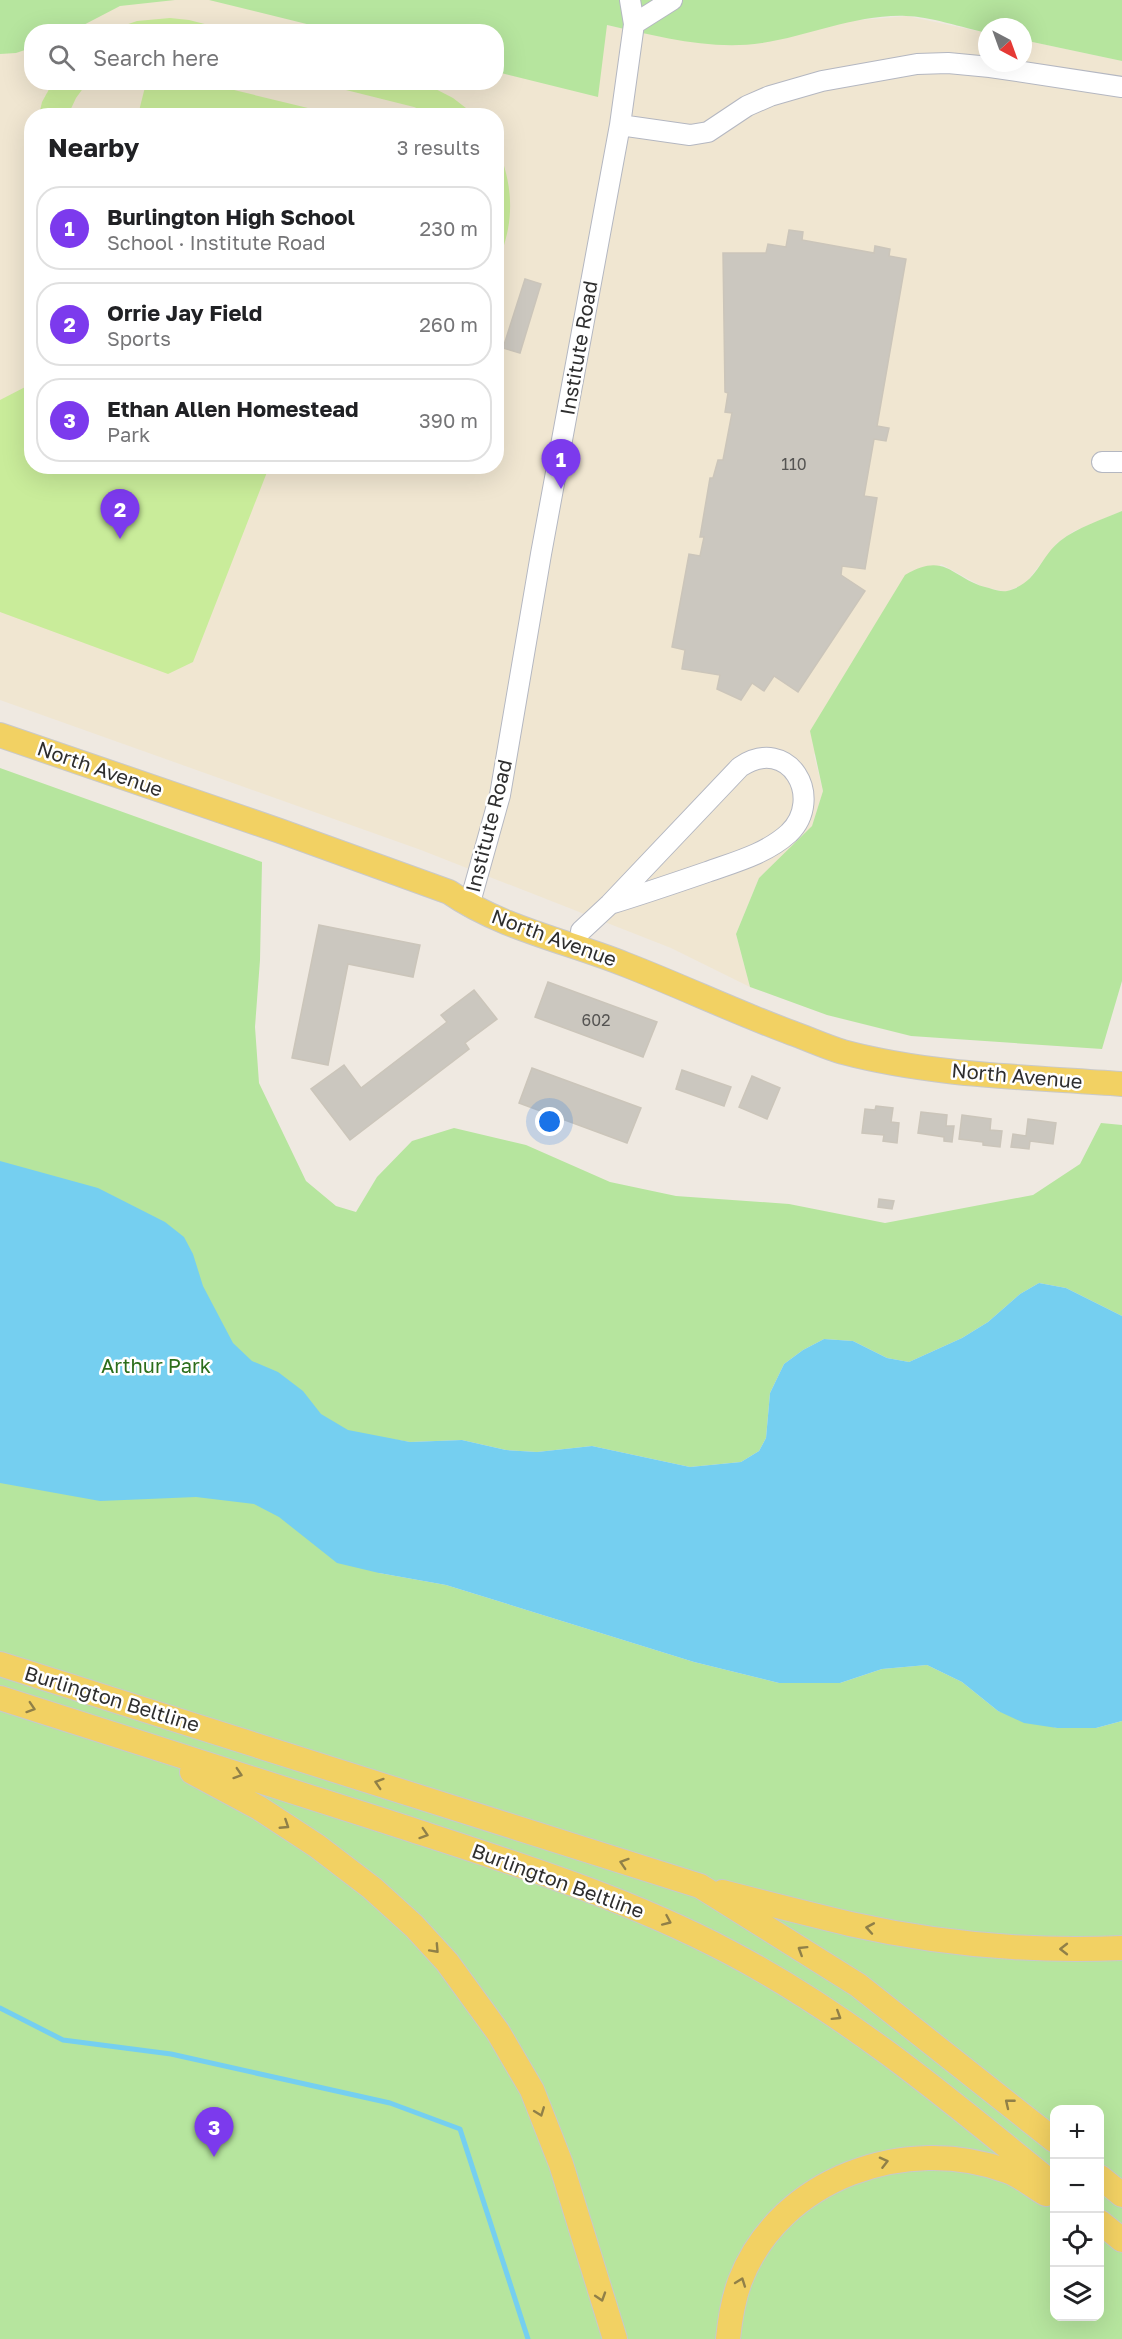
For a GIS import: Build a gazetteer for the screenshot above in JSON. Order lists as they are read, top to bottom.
{
  "streets": {
    "main road": ["North Avenue", "Burlington Beltline"],
    "street": ["Institute Road"]
  },
  "crossings": [
    ["Institute Road", "North Avenue"]
  ],
  "parks": ["Arthur Park"],
  "house_numbers": ["110", "602"],
  "north": "bottom right",
  "page": {
    "search": "Search here",
    "heading": ["Nearby", "3 results"],
    "list": [
      {
        "mark": "1",
        "name": "Burlington High School",
        "note": "School · Institute Road",
        "value": "230 m"
      },
      {
        "mark": "2",
        "name": "Orrie Jay Field",
        "note": "Sports",
        "value": "260 m"
      },
      {
        "mark": "3",
        "name": "Ethan Allen Homestead",
        "note": "Park",
        "value": "390 m"
      }
    ],
    "pins": ["1", "2", "3"],
    "map_buttons": ["+", "−"]
  }
}
